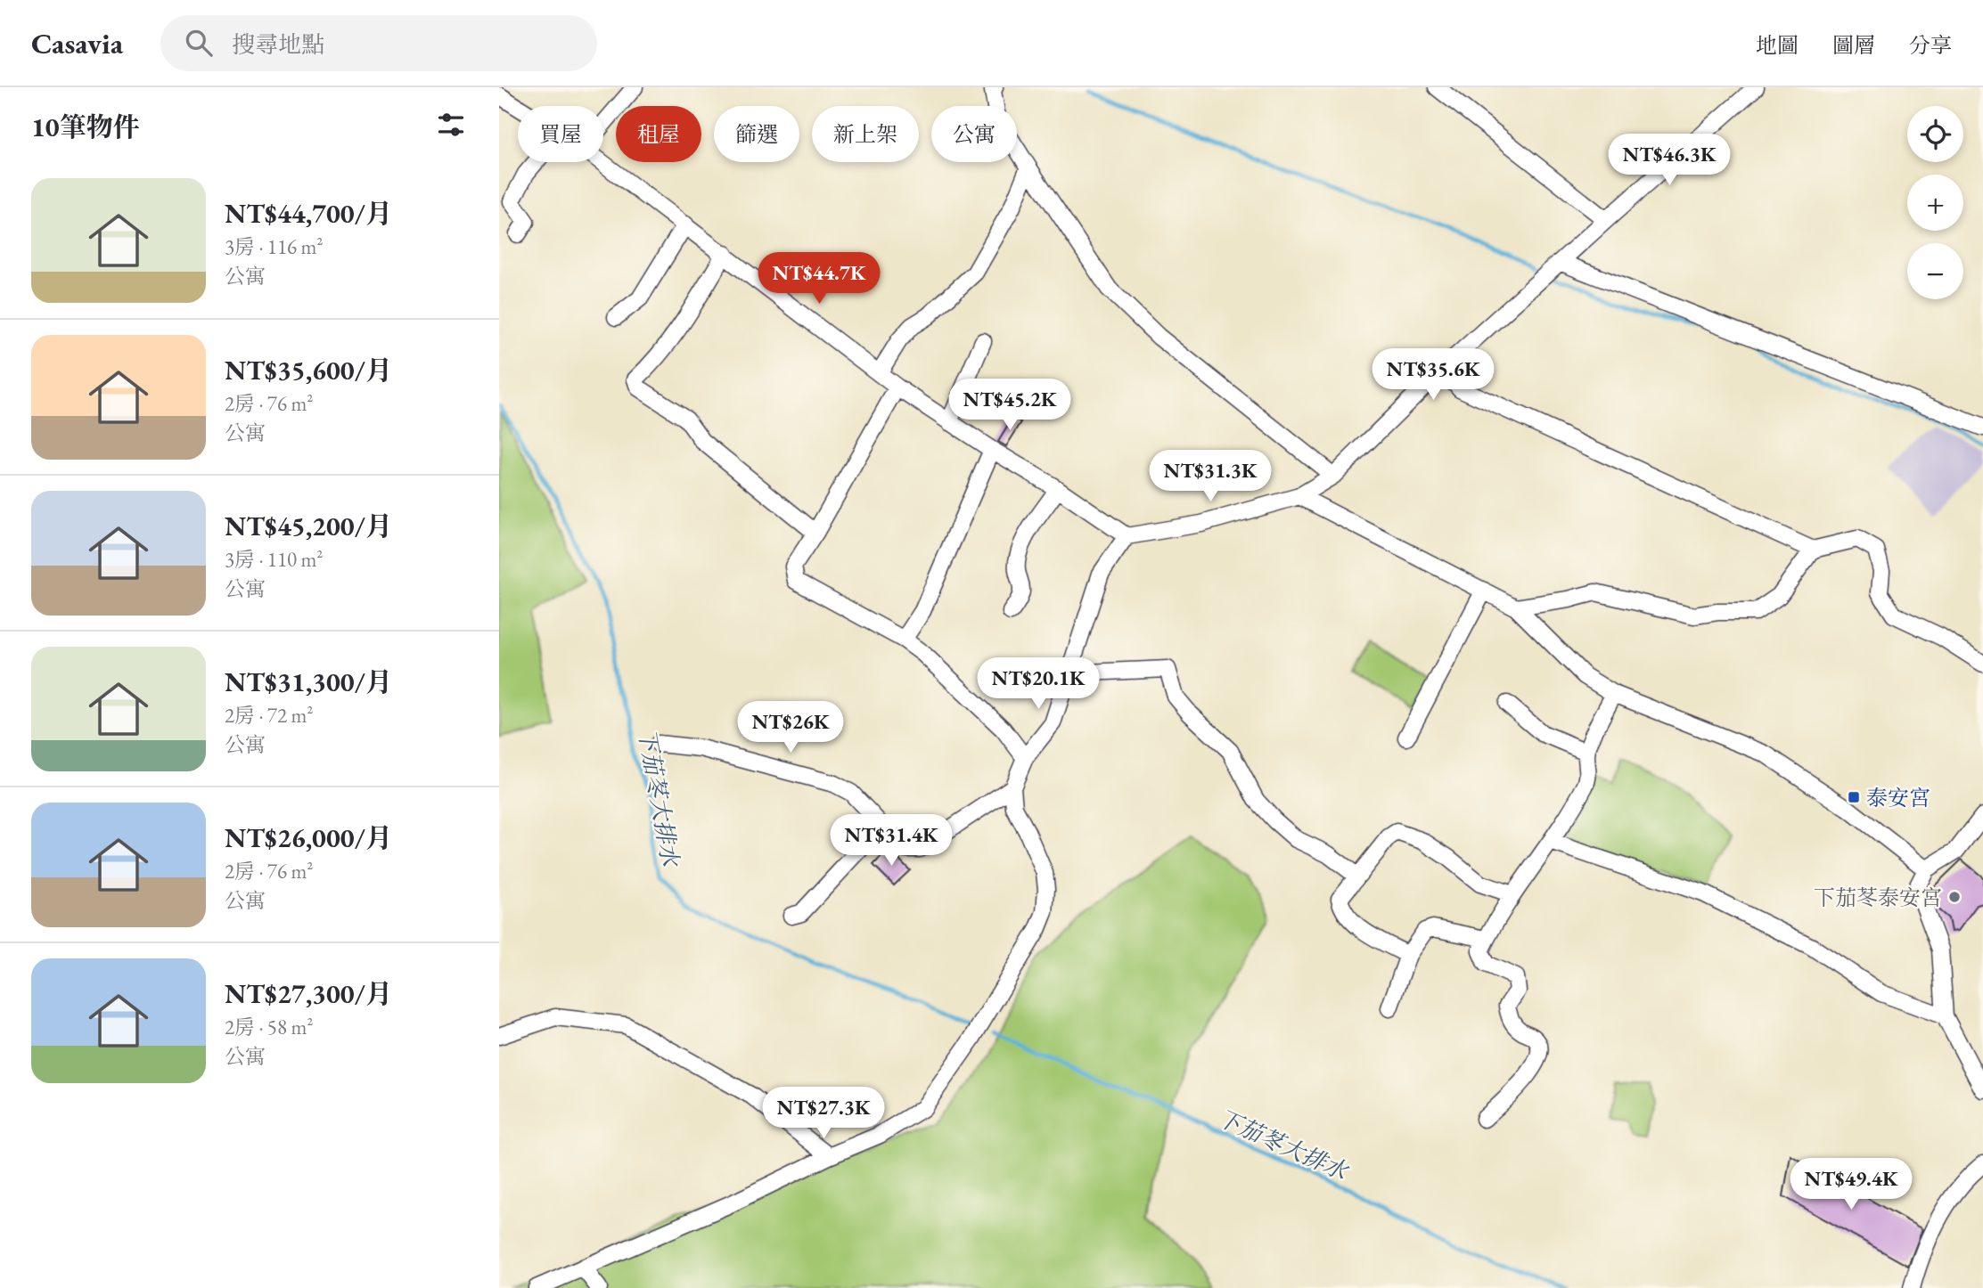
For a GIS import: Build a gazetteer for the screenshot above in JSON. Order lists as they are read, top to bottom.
{
  "water": ["下茄苳大排水"],
  "places": {
    "transit": ["泰安宮"],
    "other": ["下茄苳泰安宮"]
  },
  "page": {
    "header": "Casavia",
    "search": "搜尋地點",
    "nav": ["地圖", "圖層", "分享"],
    "heading": "10筆物件",
    "map_buttons": ["+", "−"],
    "chip": [
      "買屋",
      "租屋",
      "篩選",
      "新上架",
      "公寓"
    ],
    "price": [
      "NT$46.3K",
      "NT$44.7K",
      "NT$35.6K",
      "NT$45.2K",
      "NT$31.3K",
      "NT$20.1K",
      "NT$26K",
      "NT$31.4K",
      "NT$27.3K",
      "NT$49.4K"
    ],
    "list": [
      {
        "name": "NT$44,700/月",
        "note": "3房 · 116 m² · 公寓"
      },
      {
        "name": "NT$35,600/月",
        "note": "2房 · 76 m² · 公寓"
      },
      {
        "name": "NT$45,200/月",
        "note": "3房 · 110 m² · 公寓"
      },
      {
        "name": "NT$31,300/月",
        "note": "2房 · 72 m² · 公寓"
      },
      {
        "name": "NT$26,000/月",
        "note": "2房 · 76 m² · 公寓"
      },
      {
        "name": "NT$27,300/月",
        "note": "2房 · 58 m² · 公寓"
      }
    ]
  }
}
